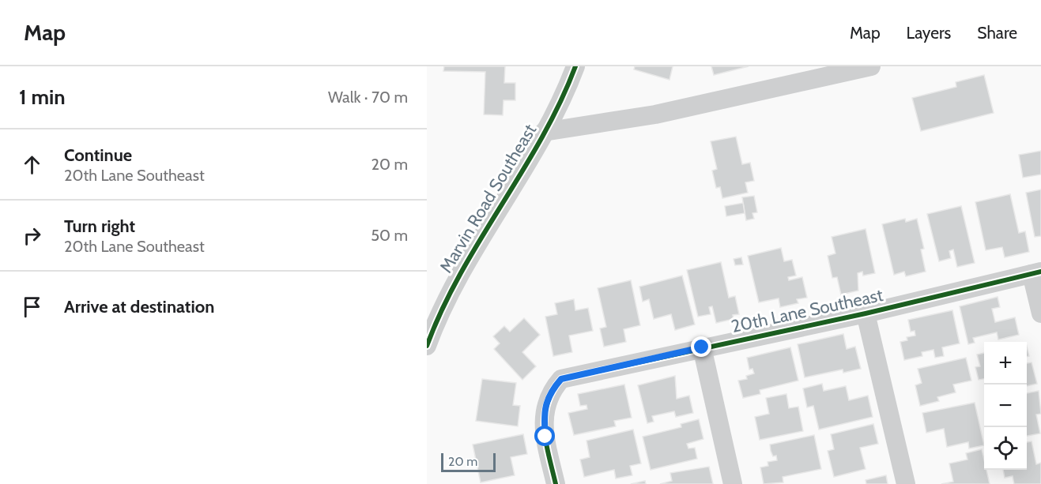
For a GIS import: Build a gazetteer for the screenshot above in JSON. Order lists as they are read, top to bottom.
{
  "streets": {
    "street": ["Marvin Road Southeast", "20th Lane Southeast"]
  },
  "scale_bar": "20 m",
  "page": {
    "header": "Map",
    "nav": ["Map", "Layers", "Share"],
    "heading": ["1 min", "Walk · 70 m"],
    "list": [
      ["Continue", "20th Lane Southeast", "20 m"],
      ["Turn right", "20th Lane Southeast", "50 m"],
      "Arrive at destination"
    ],
    "map_buttons": ["+", "−"],
    "scale": "20 m"
  }
}
